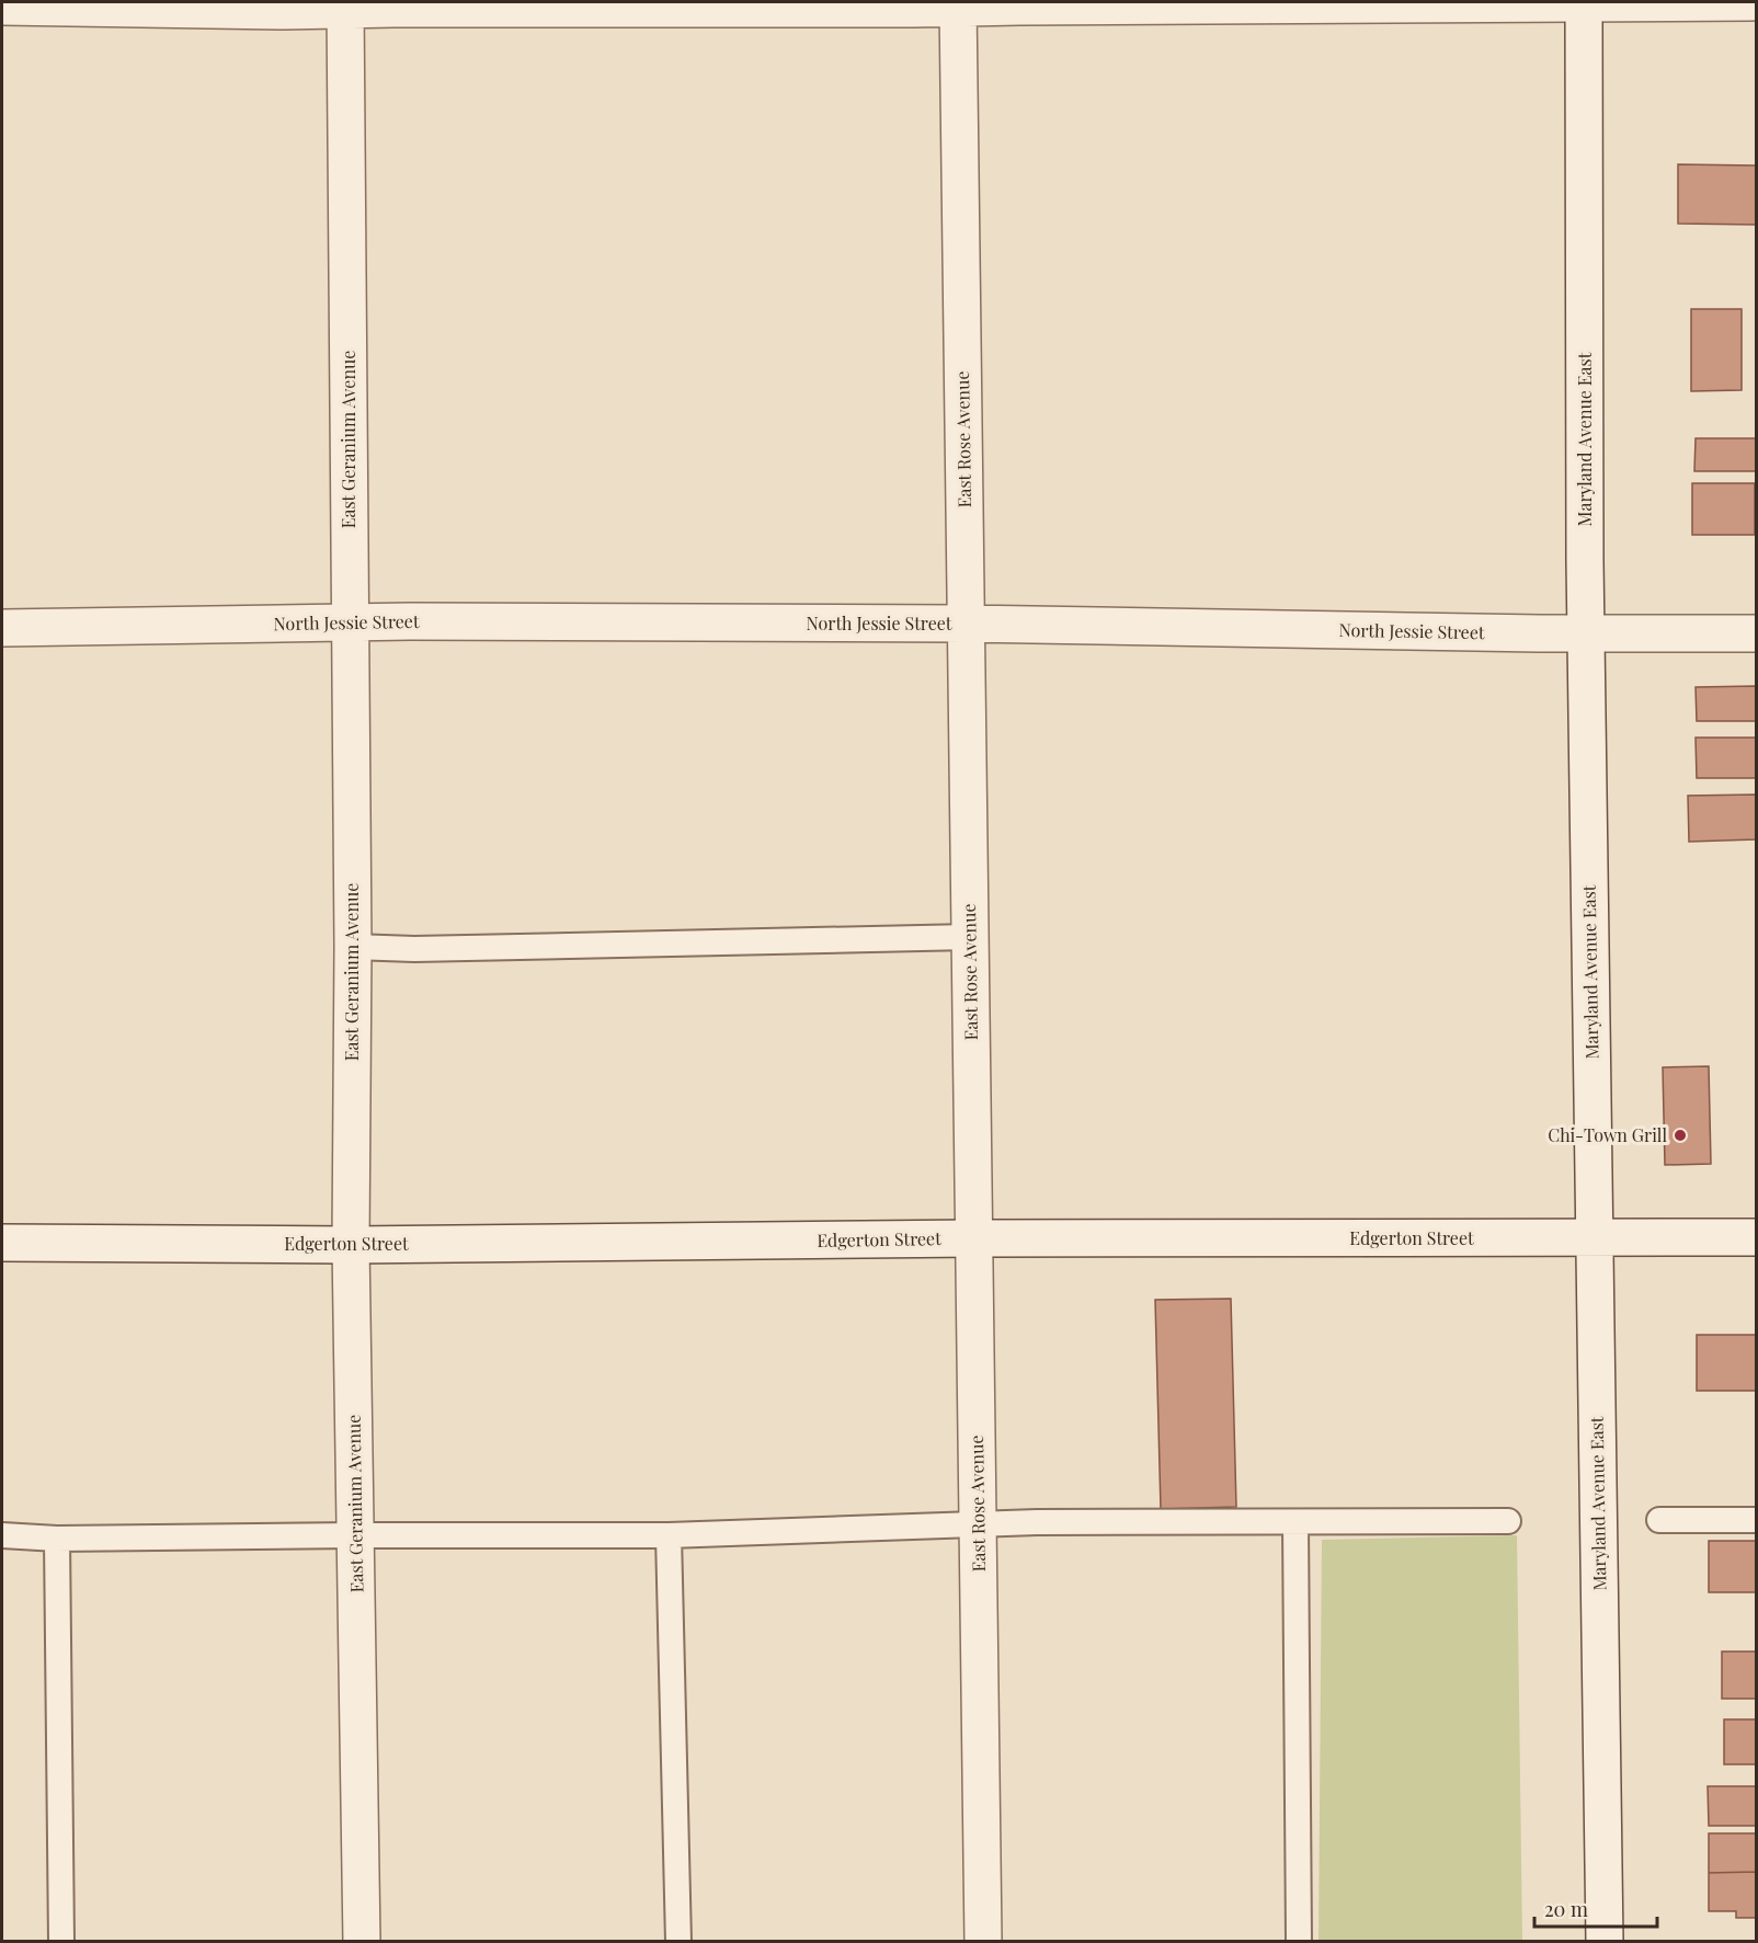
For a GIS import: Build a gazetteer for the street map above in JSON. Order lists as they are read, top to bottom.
{
  "streets": {
    "street": [
      "East Geranium Avenue",
      "East Rose Avenue",
      "Maryland Avenue East",
      "North Jessie Street",
      "Edgerton Street"
    ]
  },
  "crossings": [
    ["East Geranium Avenue", "North Jessie Street"],
    ["East Geranium Avenue", "Edgerton Street"],
    ["East Rose Avenue", "North Jessie Street"],
    ["East Rose Avenue", "Edgerton Street"],
    ["Maryland Avenue East", "North Jessie Street"],
    ["Maryland Avenue East", "Edgerton Street"]
  ],
  "places": ["Chi-Town Grill"],
  "scale_bar": "20 m"
}
